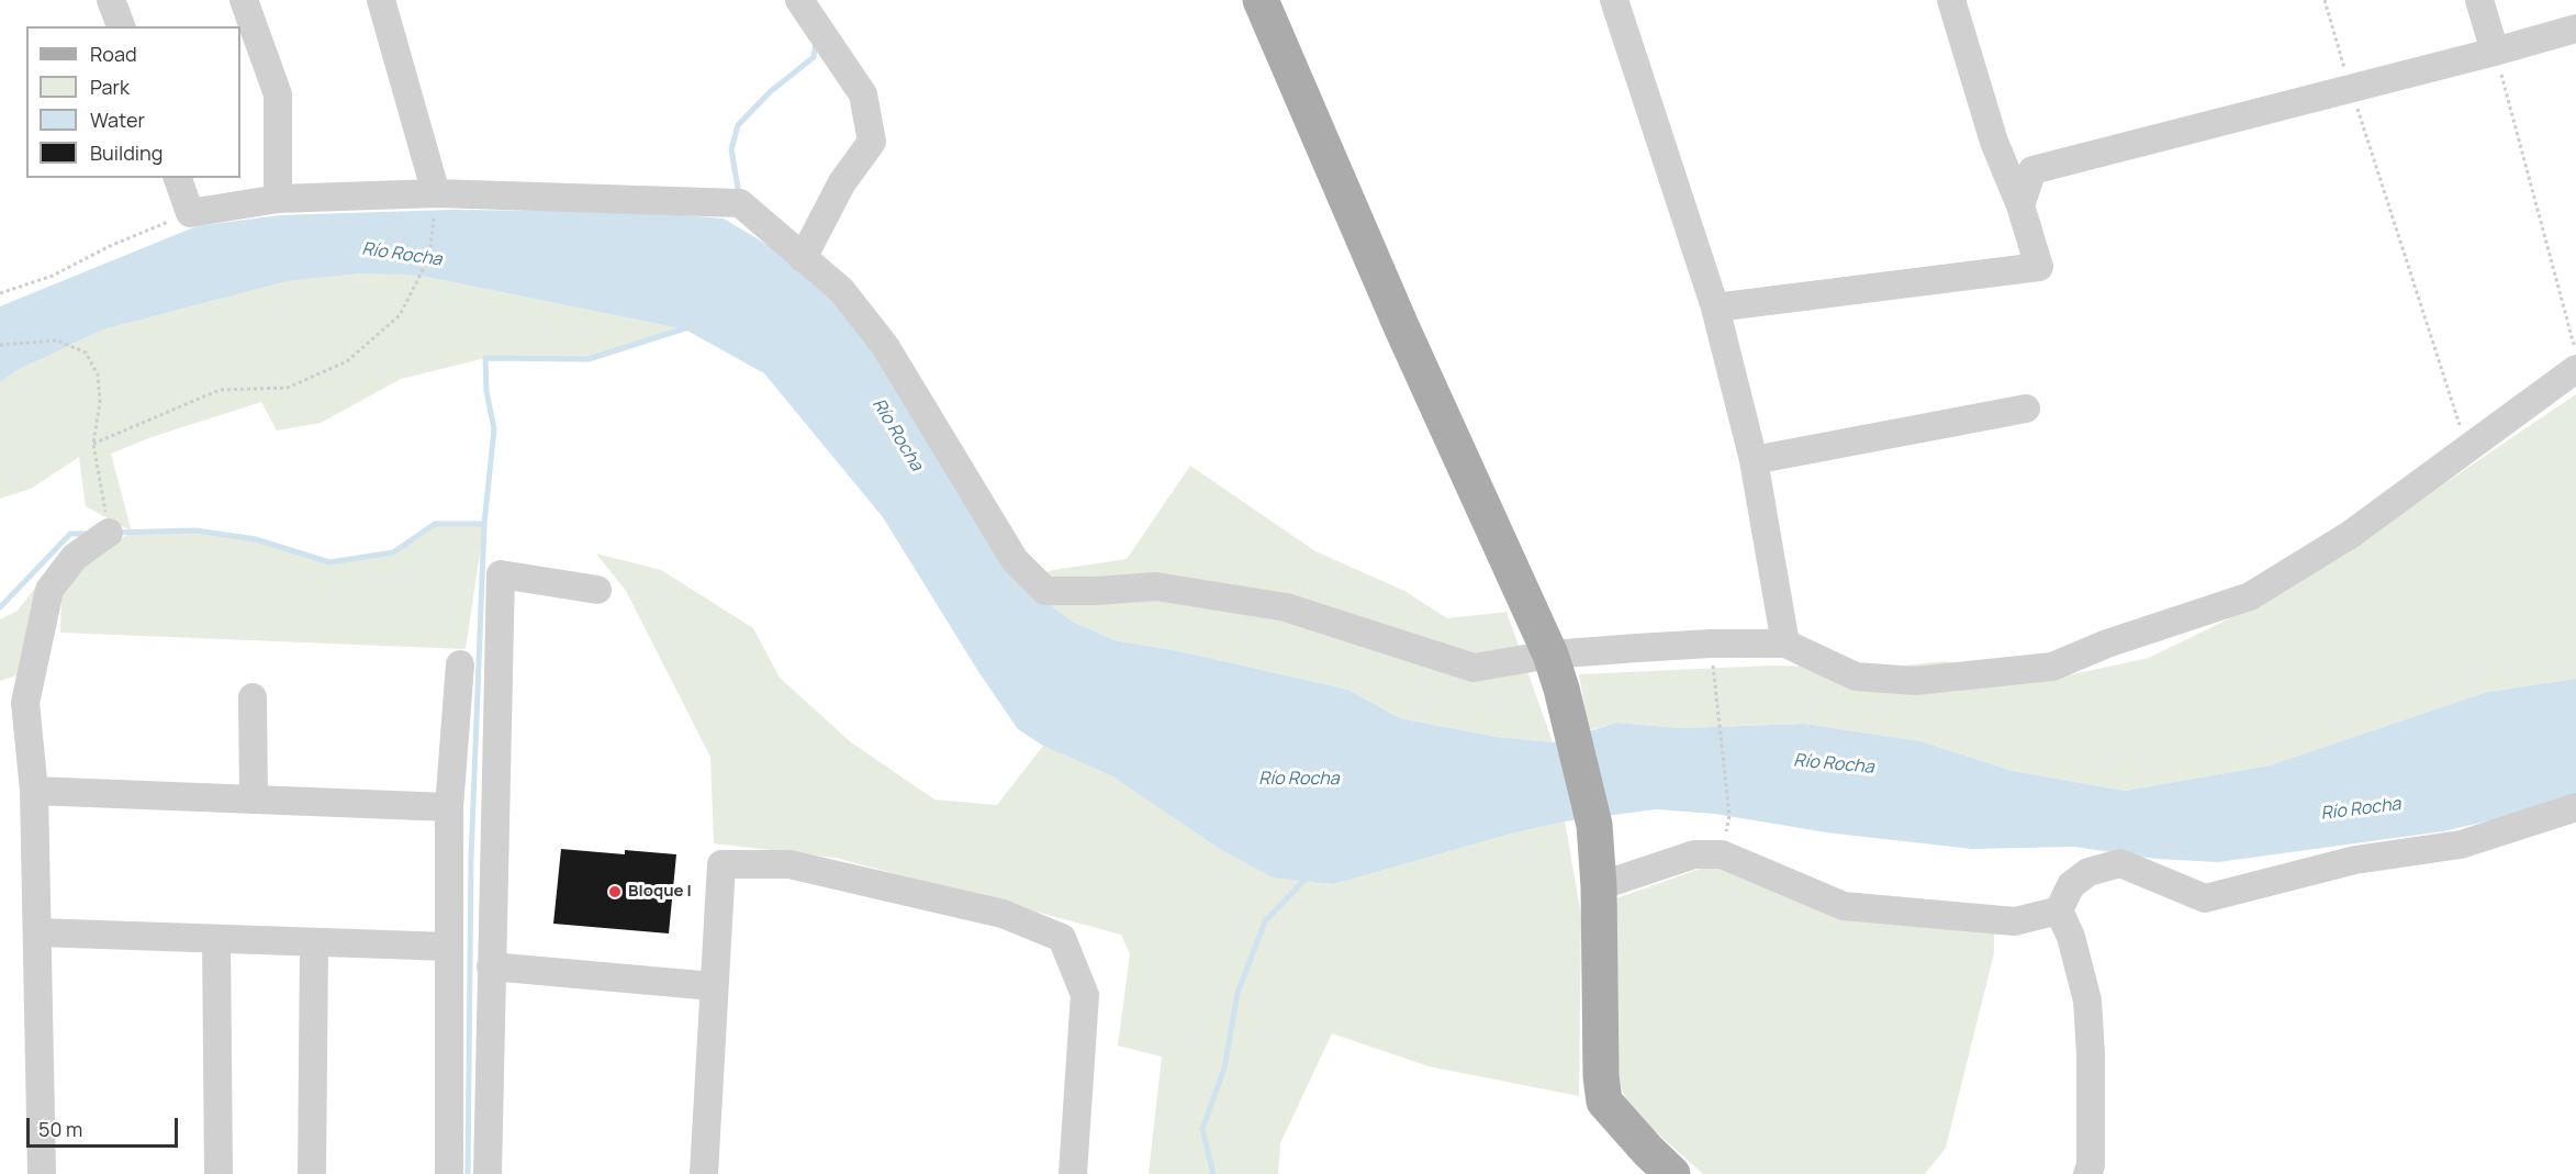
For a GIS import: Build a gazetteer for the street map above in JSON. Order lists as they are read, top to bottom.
{
  "water": ["Río Rocha"],
  "places": ["Bloque I"],
  "legend": [
    "Road",
    "Park",
    "Water",
    "Building"
  ],
  "scale_bar": "50 m"
}
